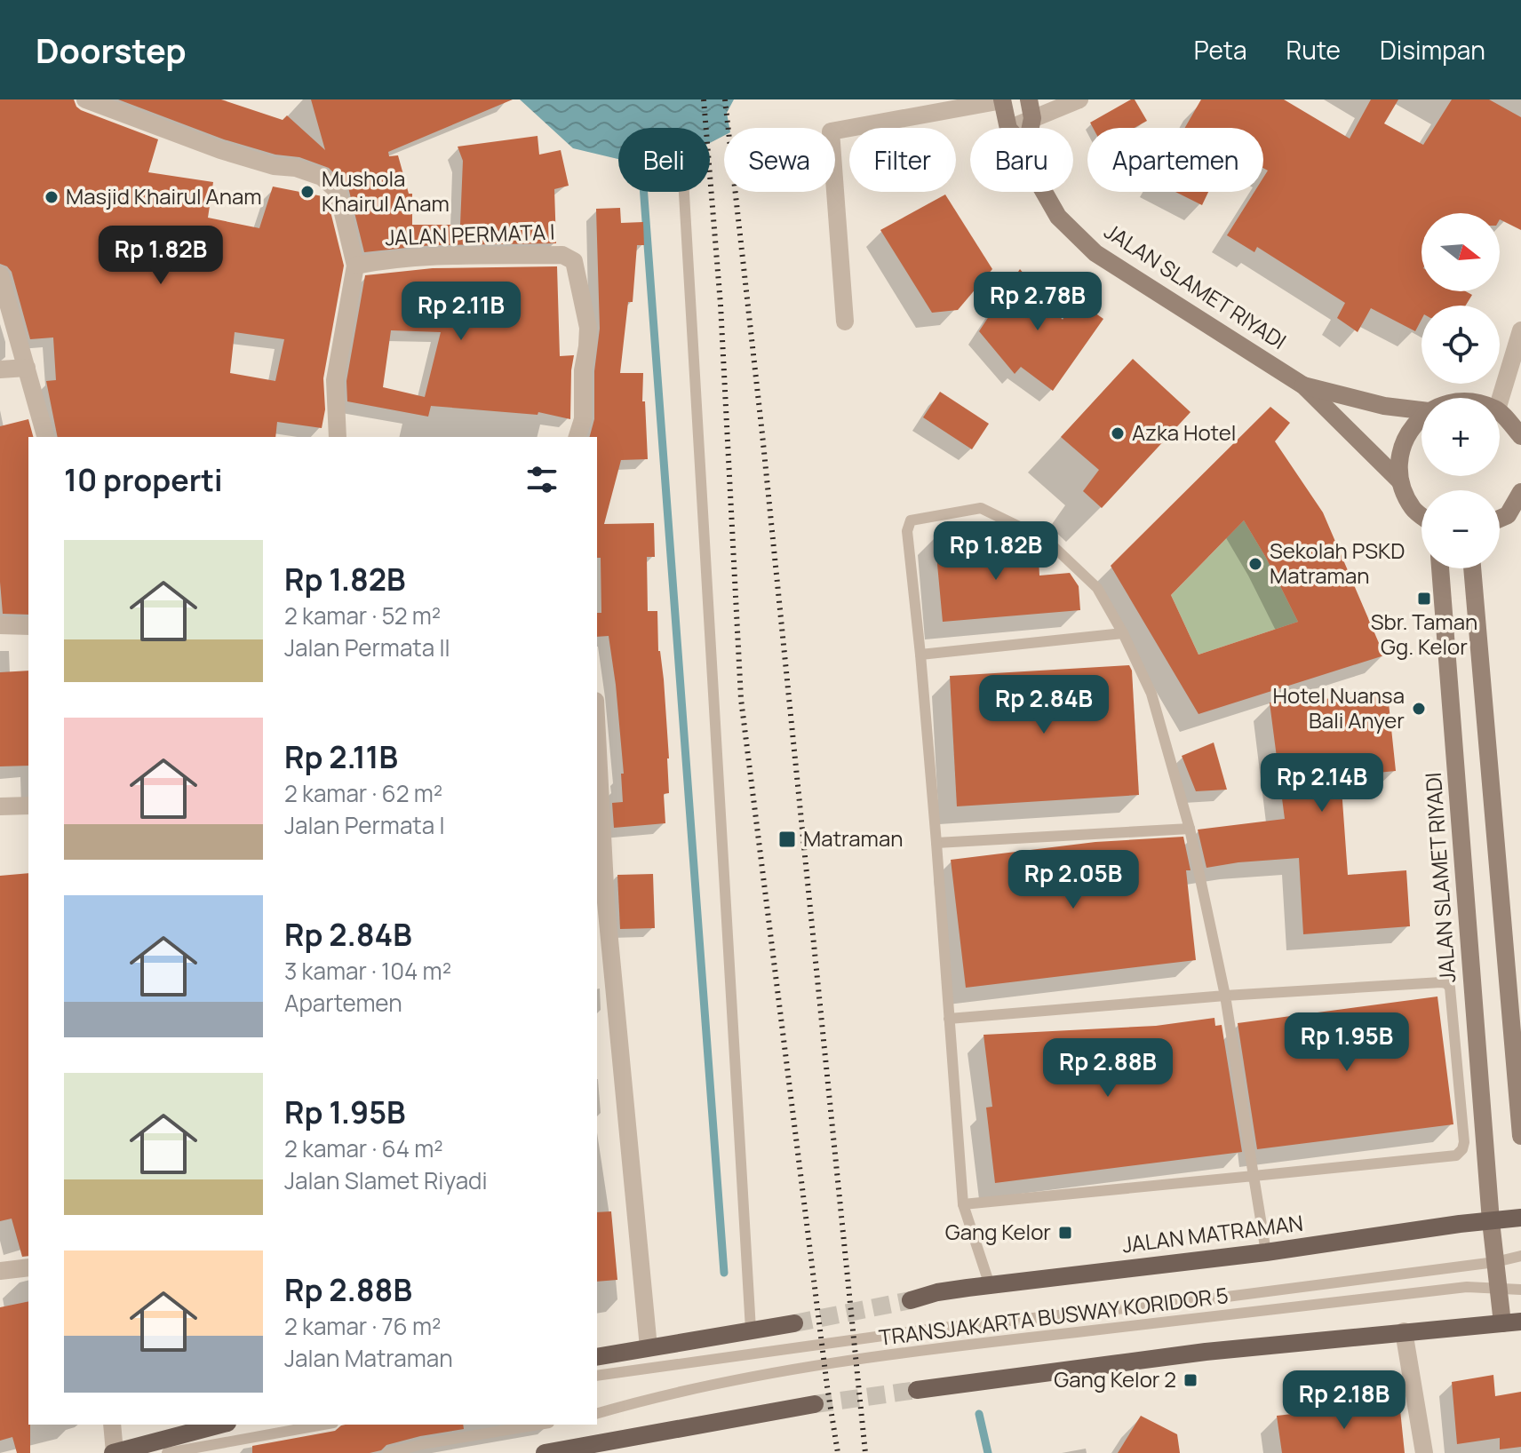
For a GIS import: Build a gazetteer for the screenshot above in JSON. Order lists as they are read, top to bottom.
{
  "streets": {
    "main road": ["JALAN MATRAMAN"],
    "street": ["JALAN PERMATA I", "JALAN SLAMET RIYADI"],
    "lane": ["TRANSJAKARTA BUSWAY KORIDOR 5"]
  },
  "crossings": [
    ["JALAN SLAMET RIYADI", "JALAN MATRAMAN"],
    ["JALAN SLAMET RIYADI", "TRANSJAKARTA BUSWAY KORIDOR 5"]
  ],
  "places": {
    "other": [
      "Mushola Khairul Anam",
      "Masjid Khairul Anam",
      "Azka Hotel",
      "Sekolah PSKD Matraman",
      "Hotel Nuansa Bali Anyer"
    ],
    "transit": [
      "Sbr. Taman Gg. Kelor",
      "Matraman",
      "Gang Kelor",
      "Gang Kelor 2"
    ]
  },
  "north": "right",
  "page": {
    "header": "Doorstep",
    "nav": ["Peta", "Rute", "Disimpan"],
    "chip": [
      "Beli",
      "Sewa",
      "Filter",
      "Baru",
      "Apartemen"
    ],
    "map_buttons": ["+", "−"],
    "price": [
      "Rp 1.82B",
      "Rp 2.78B",
      "Rp 2.11B",
      "Rp 1.82B",
      "Rp 2.84B",
      "Rp 2.14B",
      "Rp 2.05B",
      "Rp 1.95B",
      "Rp 2.88B",
      "Rp 2.18B"
    ],
    "heading": "10 properti",
    "list": [
      {
        "name": "Rp 1.82B",
        "note": "2 kamar · 52 m² · Jalan Permata II"
      },
      {
        "name": "Rp 2.11B",
        "note": "2 kamar · 62 m² · Jalan Permata I"
      },
      {
        "name": "Rp 2.84B",
        "note": "3 kamar · 104 m² · Apartemen"
      },
      {
        "name": "Rp 1.95B",
        "note": "2 kamar · 64 m² · Jalan Slamet Riyadi"
      },
      {
        "name": "Rp 2.88B",
        "note": "2 kamar · 76 m² · Jalan Matraman"
      }
    ]
  }
}
